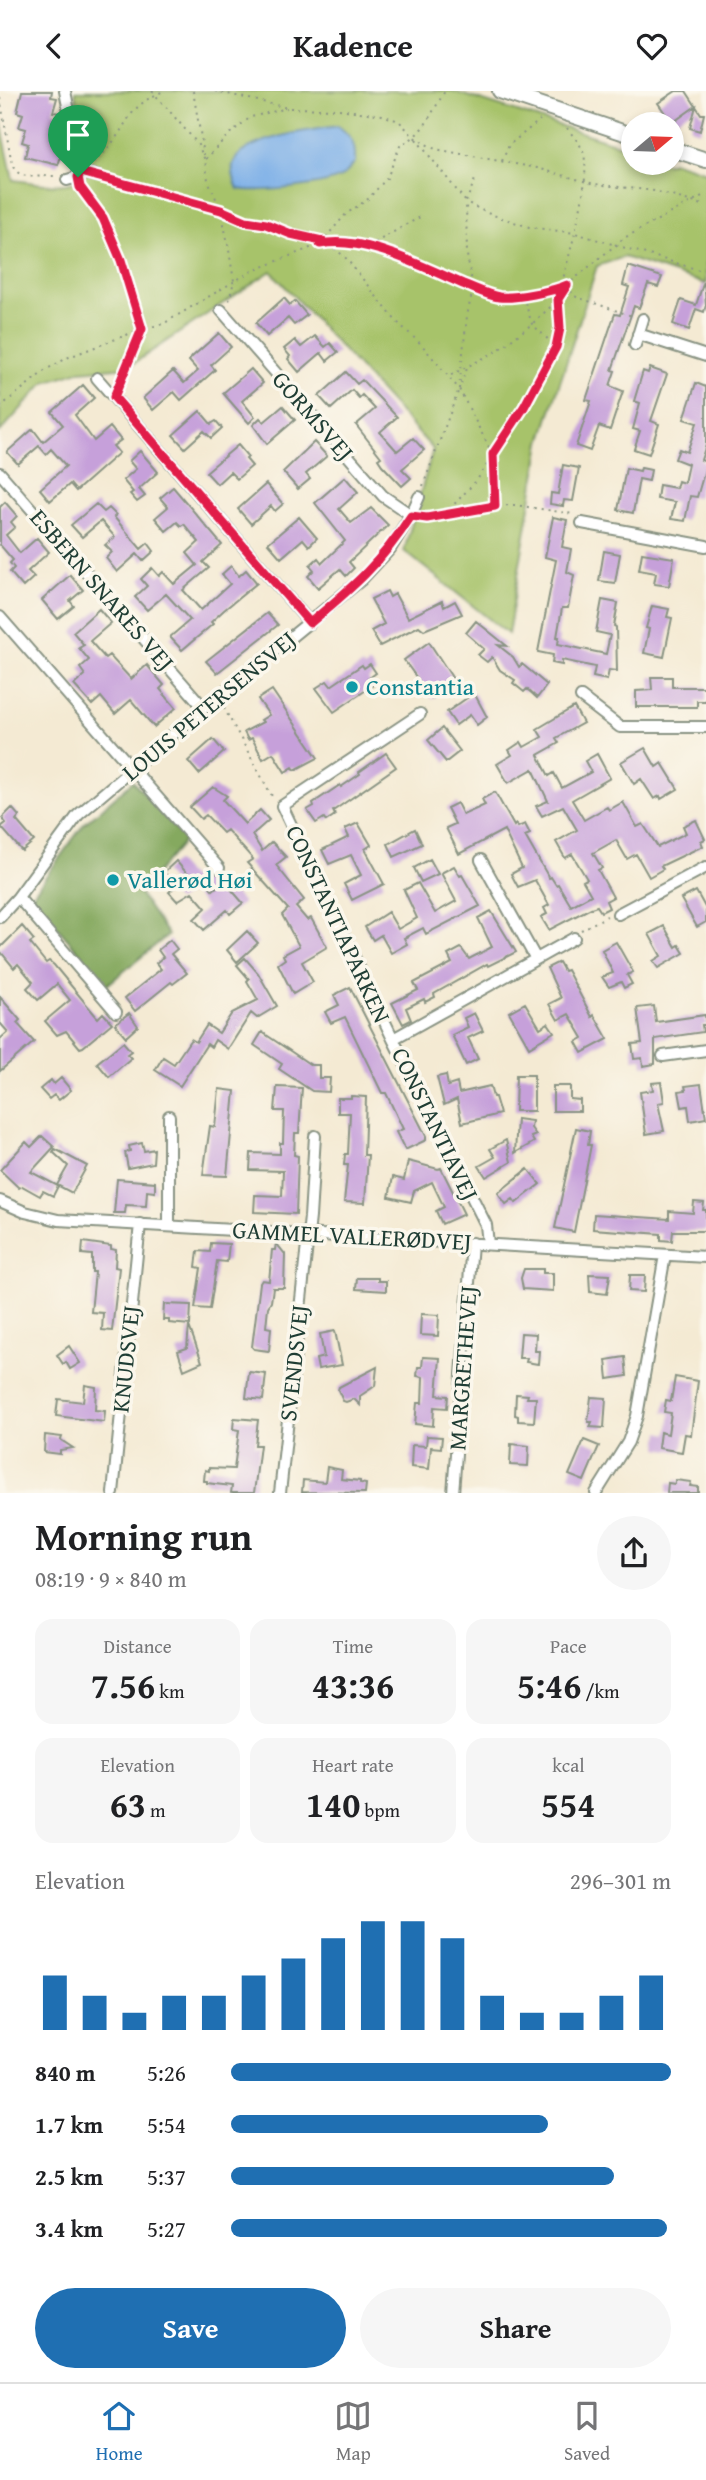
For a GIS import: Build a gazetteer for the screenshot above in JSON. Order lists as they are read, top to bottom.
{
  "streets": {
    "street": [
      "GORMSVEJ",
      "ESBERN SNARES VEJ",
      "LOUIS PETERSENSVEJ",
      "CONSTANTIAPARKEN",
      "CONSTANTIAVEJ",
      "GAMMEL VALLERØDVEJ",
      "KNUDSVEJ",
      "SVENDSVEJ",
      "MARGRETHEVEJ"
    ]
  },
  "crossings": [
    ["GORMSVEJ", "LOUIS PETERSENSVEJ"],
    ["ESBERN SNARES VEJ", "LOUIS PETERSENSVEJ"],
    ["CONSTANTIAPARKEN", "CONSTANTIAVEJ"],
    ["CONSTANTIAVEJ", "GAMMEL VALLERØDVEJ"],
    ["GAMMEL VALLERØDVEJ", "KNUDSVEJ"],
    ["GAMMEL VALLERØDVEJ", "SVENDSVEJ"],
    ["GAMMEL VALLERØDVEJ", "MARGRETHEVEJ"]
  ],
  "places": ["Constantia", "Vallerød Høi"],
  "north": "right",
  "page": {
    "header": "Kadence",
    "heading": ["Morning run", "08:19 · 9 × 840 m"],
    "stats": [
      ["Distance", "7.56 km"],
      ["Time", "43:36"],
      ["Pace", "5:46 /km"],
      ["Elevation", "63 m"],
      ["Heart rate", "140 bpm"],
      ["kcal", "554"]
    ],
    "chart": ["Elevation", "296–301 m"],
    "list": [
      {
        "name": "840 m",
        "note": "5:26"
      },
      {
        "name": "1.7 km",
        "note": "5:54"
      },
      {
        "name": "2.5 km",
        "note": "5:37"
      },
      {
        "name": "3.4 km",
        "note": "5:27"
      }
    ],
    "buttons": ["Save", "Share"],
    "tabs": ["Home", "Map", "Saved"]
  }
}
